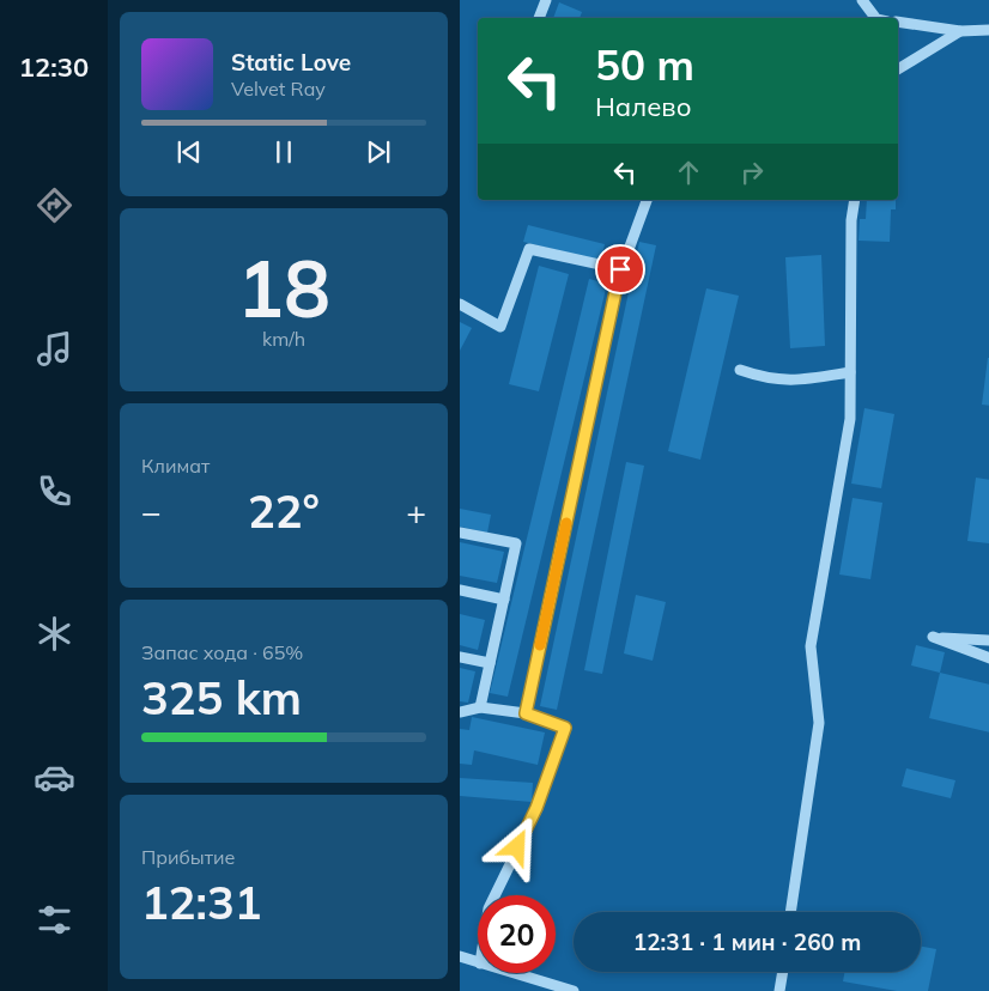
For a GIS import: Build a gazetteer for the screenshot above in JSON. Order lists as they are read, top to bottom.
{
  "page": {
    "tabs": "12:30",
    "turn": ["50 m", "Налево"],
    "song": ["Static Love", "Velvet Ray"],
    "tile": [
      ["18", "km/h"],
      "Климат",
      ["Запас хода · 65%", "325 km"],
      ["Прибытие", "12:31"]
    ],
    "heat": ["−", "22°", "+"],
    "limit": "20",
    "trip": "12:31 · 1 мин · 260 m"
  }
}
